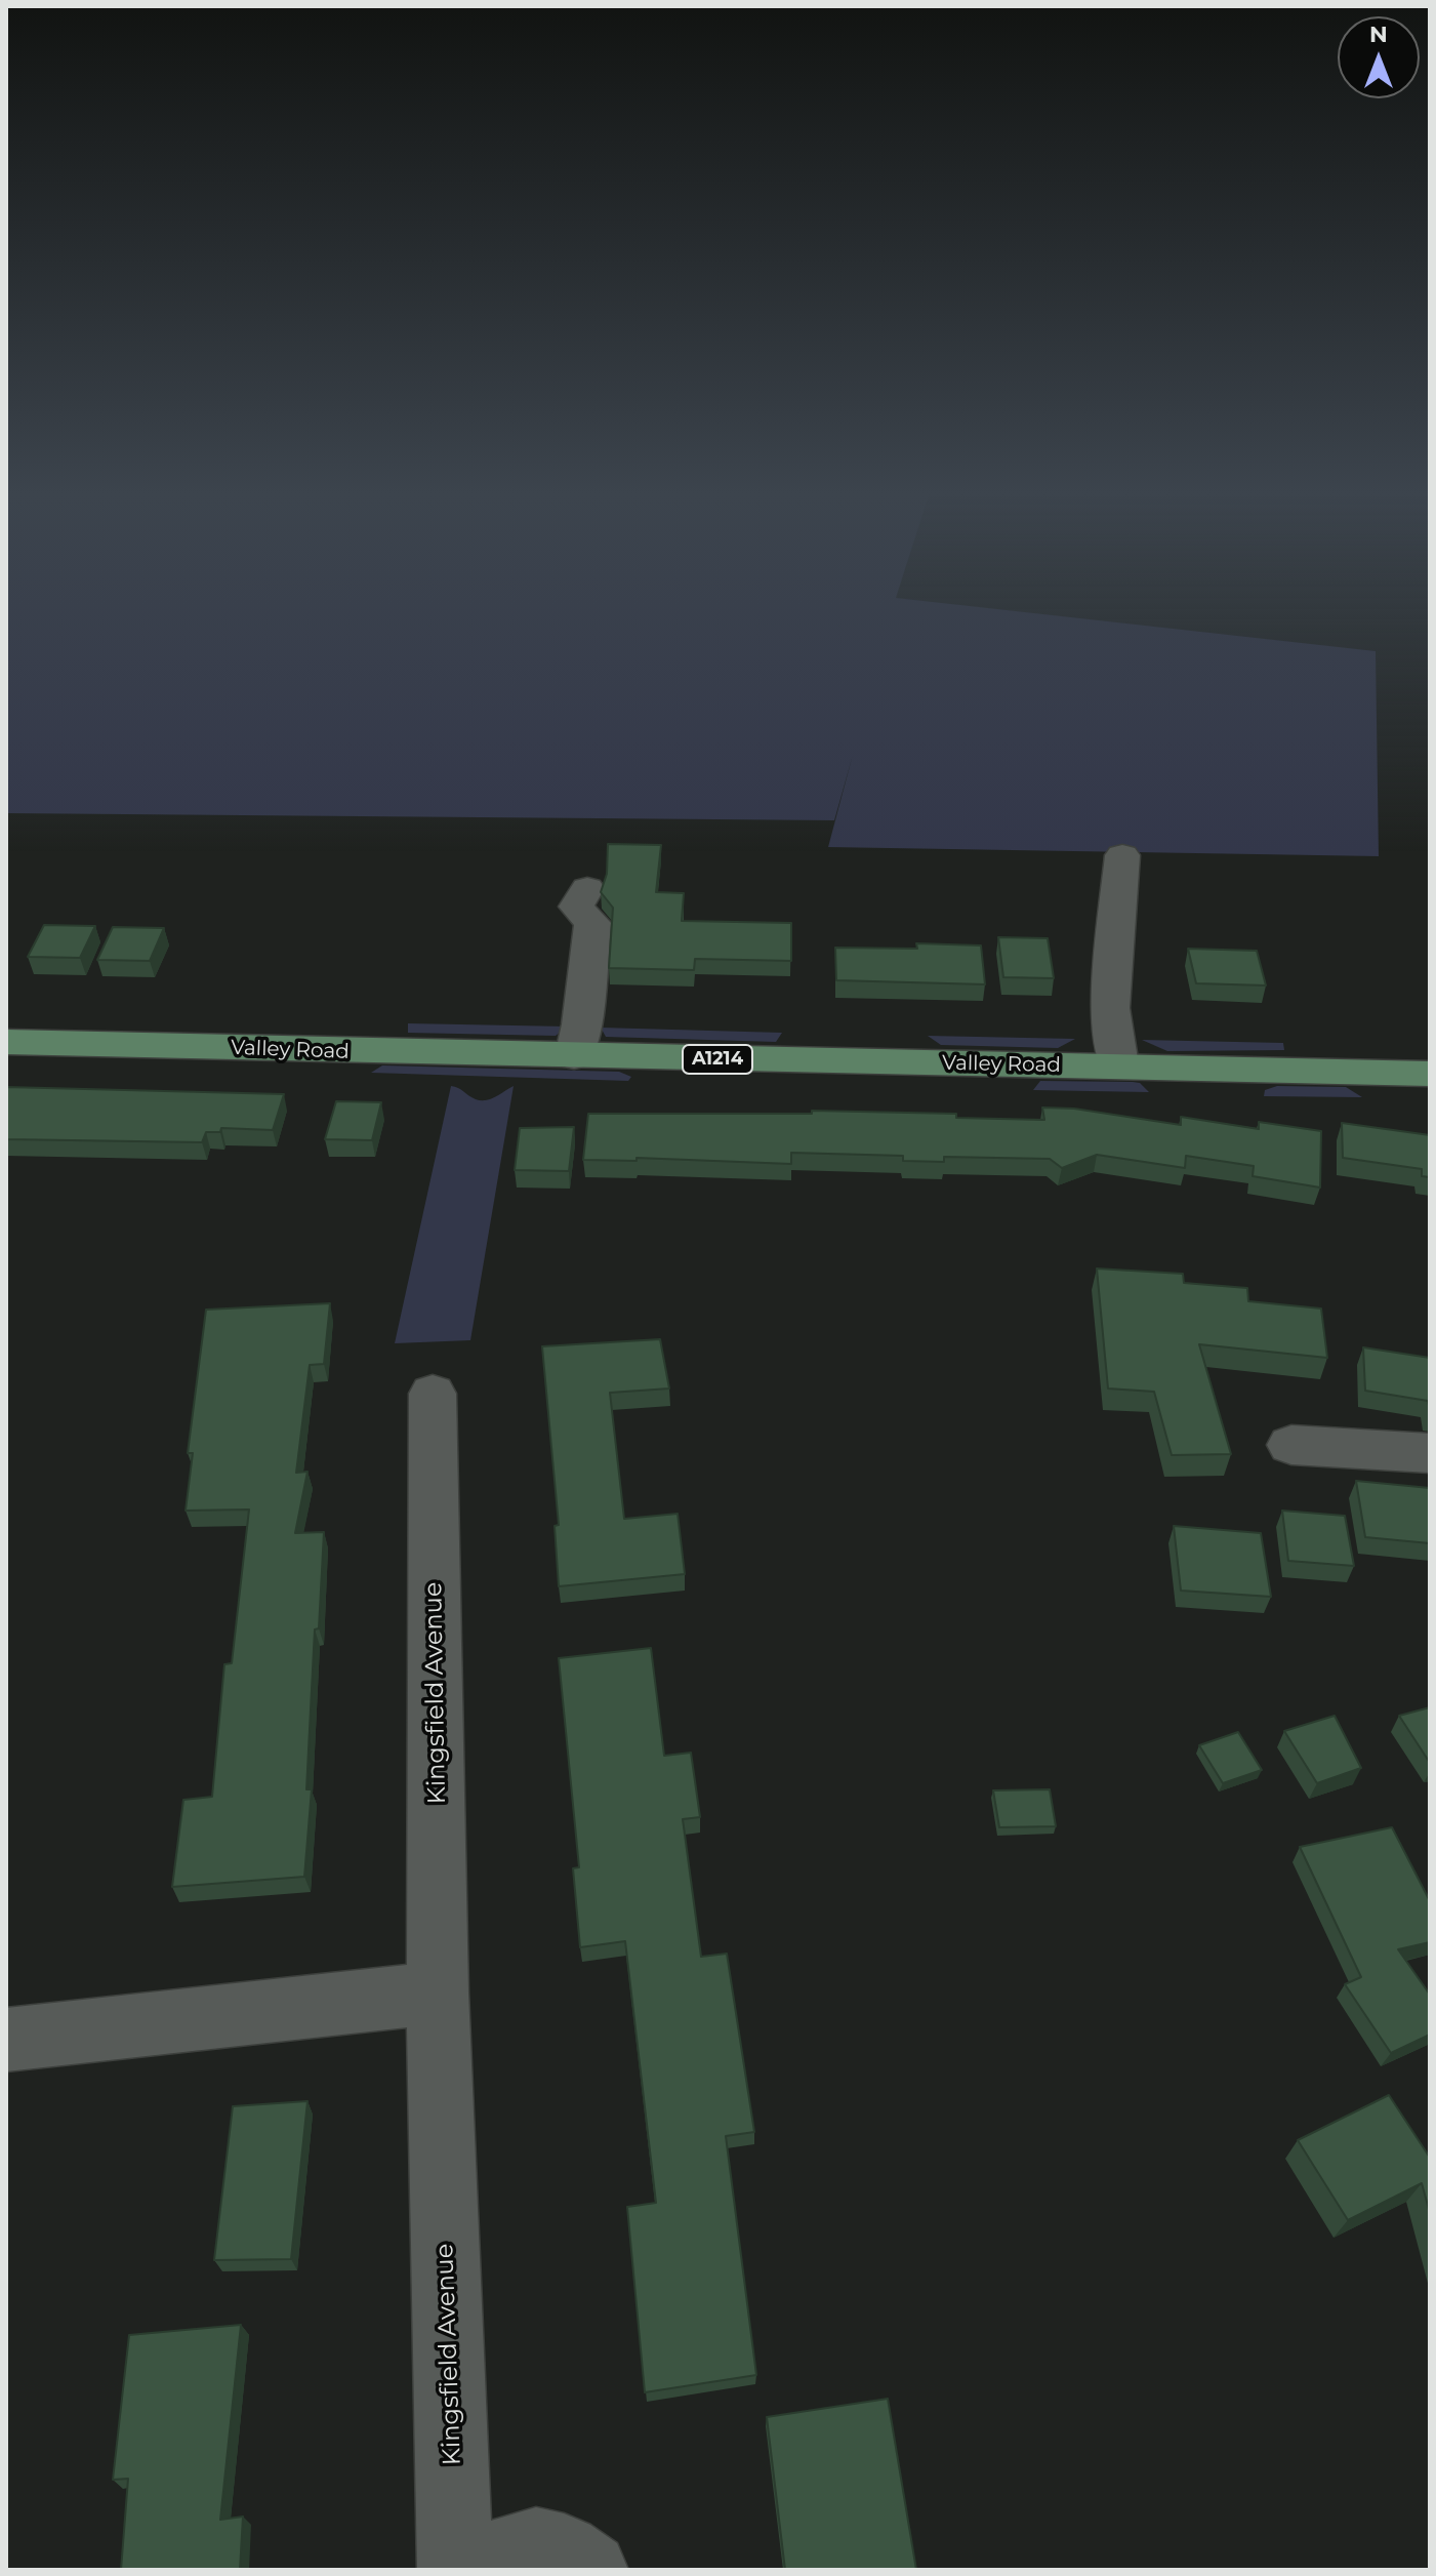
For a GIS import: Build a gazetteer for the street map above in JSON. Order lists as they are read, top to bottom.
{
  "streets": {
    "main road": ["Valley Road", "A1214"],
    "street": ["Kingsfield Avenue"]
  },
  "north": "top"
}
